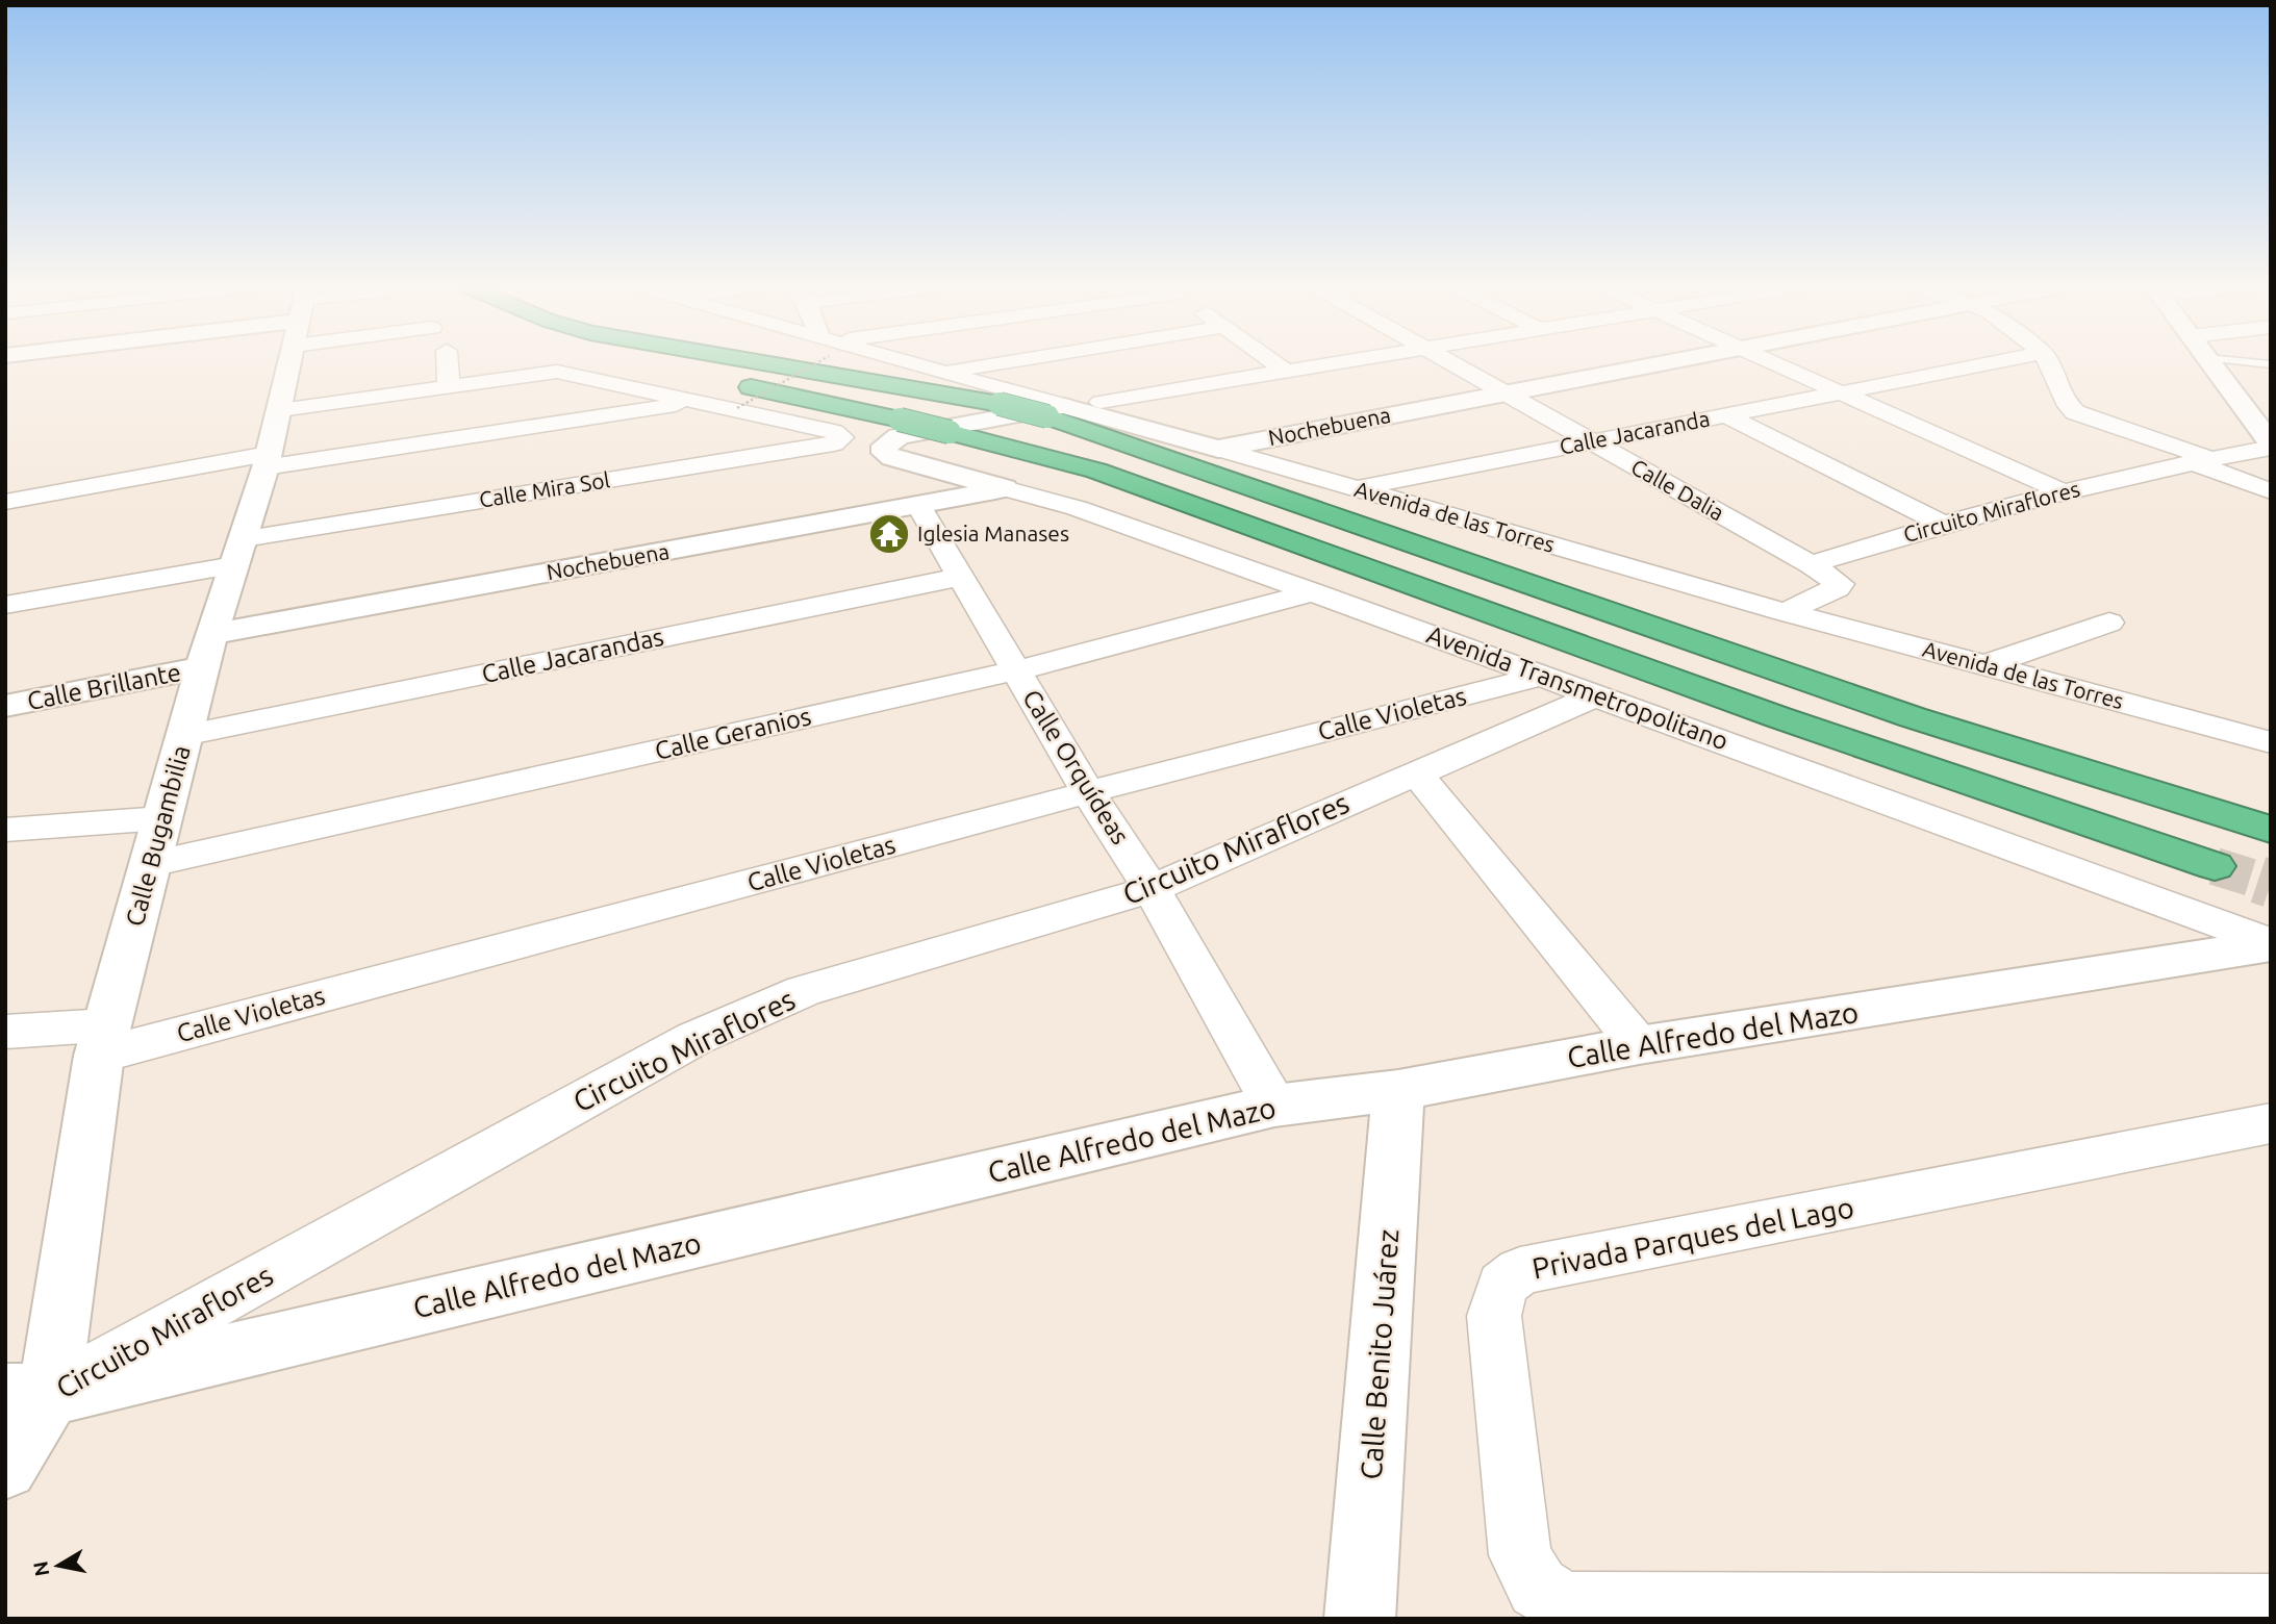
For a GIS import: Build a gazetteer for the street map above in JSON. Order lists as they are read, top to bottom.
{
  "streets": {
    "street": [
      "Nochebuena",
      "Calle Jacaranda",
      "Calle Mira Sol",
      "Calle Dalia",
      "Circuito Miraflores",
      "Avenida de las Torres",
      "Calle Jacarandas",
      "Calle Brillante",
      "Avenida Transmetropolitano",
      "Calle Violetas",
      "Calle Geranios",
      "Calle Orquídeas",
      "Calle Bugambilia",
      "Calle Alfredo del Mazo",
      "Privada Parques del Lago",
      "Calle Benito Juárez"
    ]
  },
  "crossings": [
    ["Nochebuena", "Calle Dalia"],
    ["Nochebuena", "Avenida de las Torres"],
    ["Nochebuena", "Calle Brillante"],
    ["Nochebuena", "Avenida Transmetropolitano"],
    ["Nochebuena", "Calle Orquídeas"],
    ["Nochebuena", "Calle Bugambilia"],
    ["Calle Jacaranda", "Calle Dalia"],
    ["Calle Jacaranda", "Avenida de las Torres"],
    ["Calle Mira Sol", "Calle Bugambilia"],
    ["Calle Dalia", "Circuito Miraflores"],
    ["Circuito Miraflores", "Avenida Transmetropolitano"],
    ["Circuito Miraflores", "Calle Orquídeas"],
    ["Circuito Miraflores", "Calle Bugambilia"],
    ["Circuito Miraflores", "Calle Alfredo del Mazo"],
    ["Avenida de las Torres", "Avenida Transmetropolitano"],
    ["Calle Jacarandas", "Calle Orquídeas"],
    ["Calle Jacarandas", "Calle Bugambilia"],
    ["Calle Brillante", "Calle Bugambilia"],
    ["Avenida Transmetropolitano", "Calle Violetas"],
    ["Avenida Transmetropolitano", "Calle Geranios"],
    ["Avenida Transmetropolitano", "Calle Alfredo del Mazo"],
    ["Calle Violetas", "Calle Orquídeas"],
    ["Calle Violetas", "Calle Bugambilia"],
    ["Calle Geranios", "Calle Orquídeas"],
    ["Calle Geranios", "Calle Bugambilia"],
    ["Calle Orquídeas", "Calle Alfredo del Mazo"],
    ["Calle Bugambilia", "Calle Alfredo del Mazo"],
    ["Calle Alfredo del Mazo", "Calle Benito Juárez"]
  ],
  "places": {
    "temple": ["Iglesia Manases"]
  },
  "north": "left"
}
